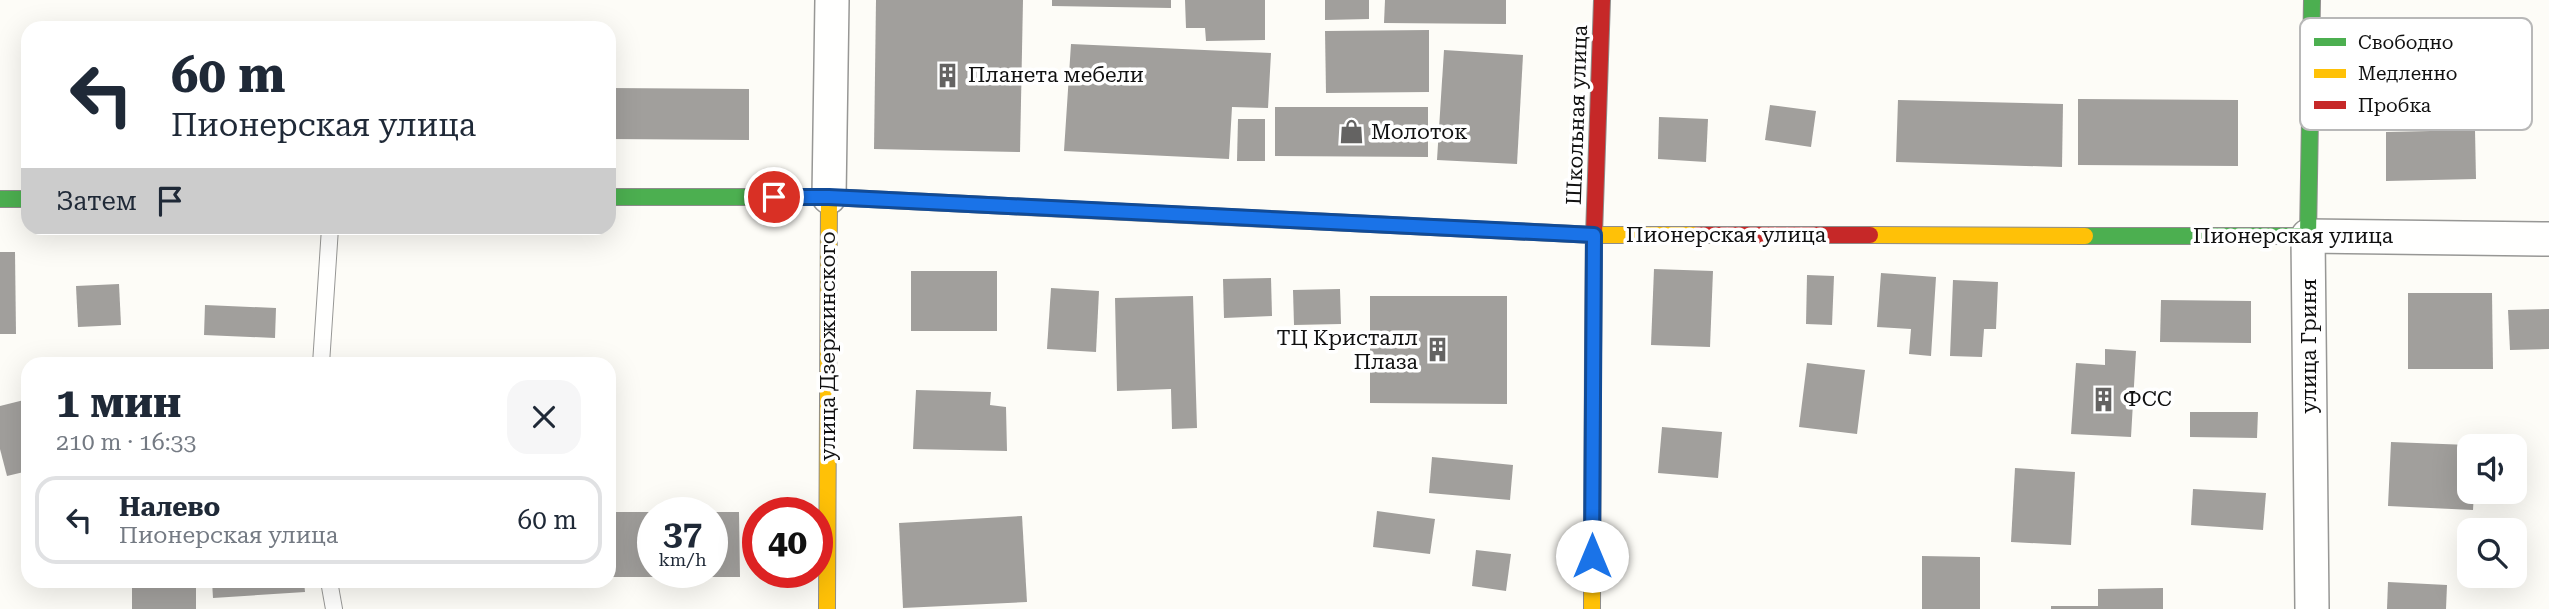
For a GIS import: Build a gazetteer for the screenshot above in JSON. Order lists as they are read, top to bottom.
{
  "streets": {
    "street": [
      "Школьная улица",
      "Пионерская улица",
      "улица Дзержинского",
      "улица Гриня"
    ]
  },
  "crossings": [
    ["Школьная улица", "Пионерская улица"],
    ["Пионерская улица", "улица Дзержинского"],
    ["Пионерская улица", "улица Гриня"]
  ],
  "places": {
    "building": ["Планета мебели", "ТЦ Кристалл Плаза", "ФСС"],
    "shop": ["Молоток"]
  },
  "legend": ["Свободно", "Медленно", "Пробка"],
  "page": {
    "turn": ["60 m", "Пионерская улица"],
    "then": "Затем",
    "heading": ["1 мин", "210 m · 16:33"],
    "list": [
      {
        "name": "Налево",
        "note": "Пионерская улица",
        "value": "60 m"
      }
    ],
    "speed": "37 km/h",
    "limit": "40"
  }
}
